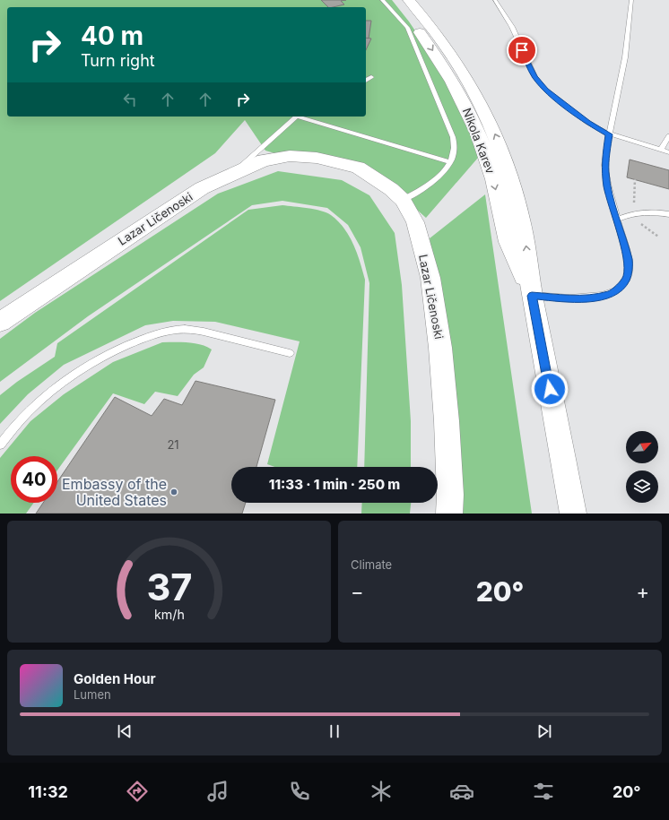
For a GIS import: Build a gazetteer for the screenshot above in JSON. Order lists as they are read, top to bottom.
{
  "streets": {
    "street": ["Nikola Karev", "Lazar Ličenoski"]
  },
  "places": ["Embassy of the United States"],
  "house_numbers": ["21"],
  "north": "top right",
  "page": {
    "turn": ["40 m", "Turn right"],
    "limit": "40",
    "trip": "11:33 · 1 min · 250 m",
    "tile": "Climate",
    "heat": ["−", "20°", "+"],
    "song": ["Golden Hour", "Lumen"],
    "tabs": ["11:32", "20°"],
    "gauge": ["37", "km/h"]
  }
}
